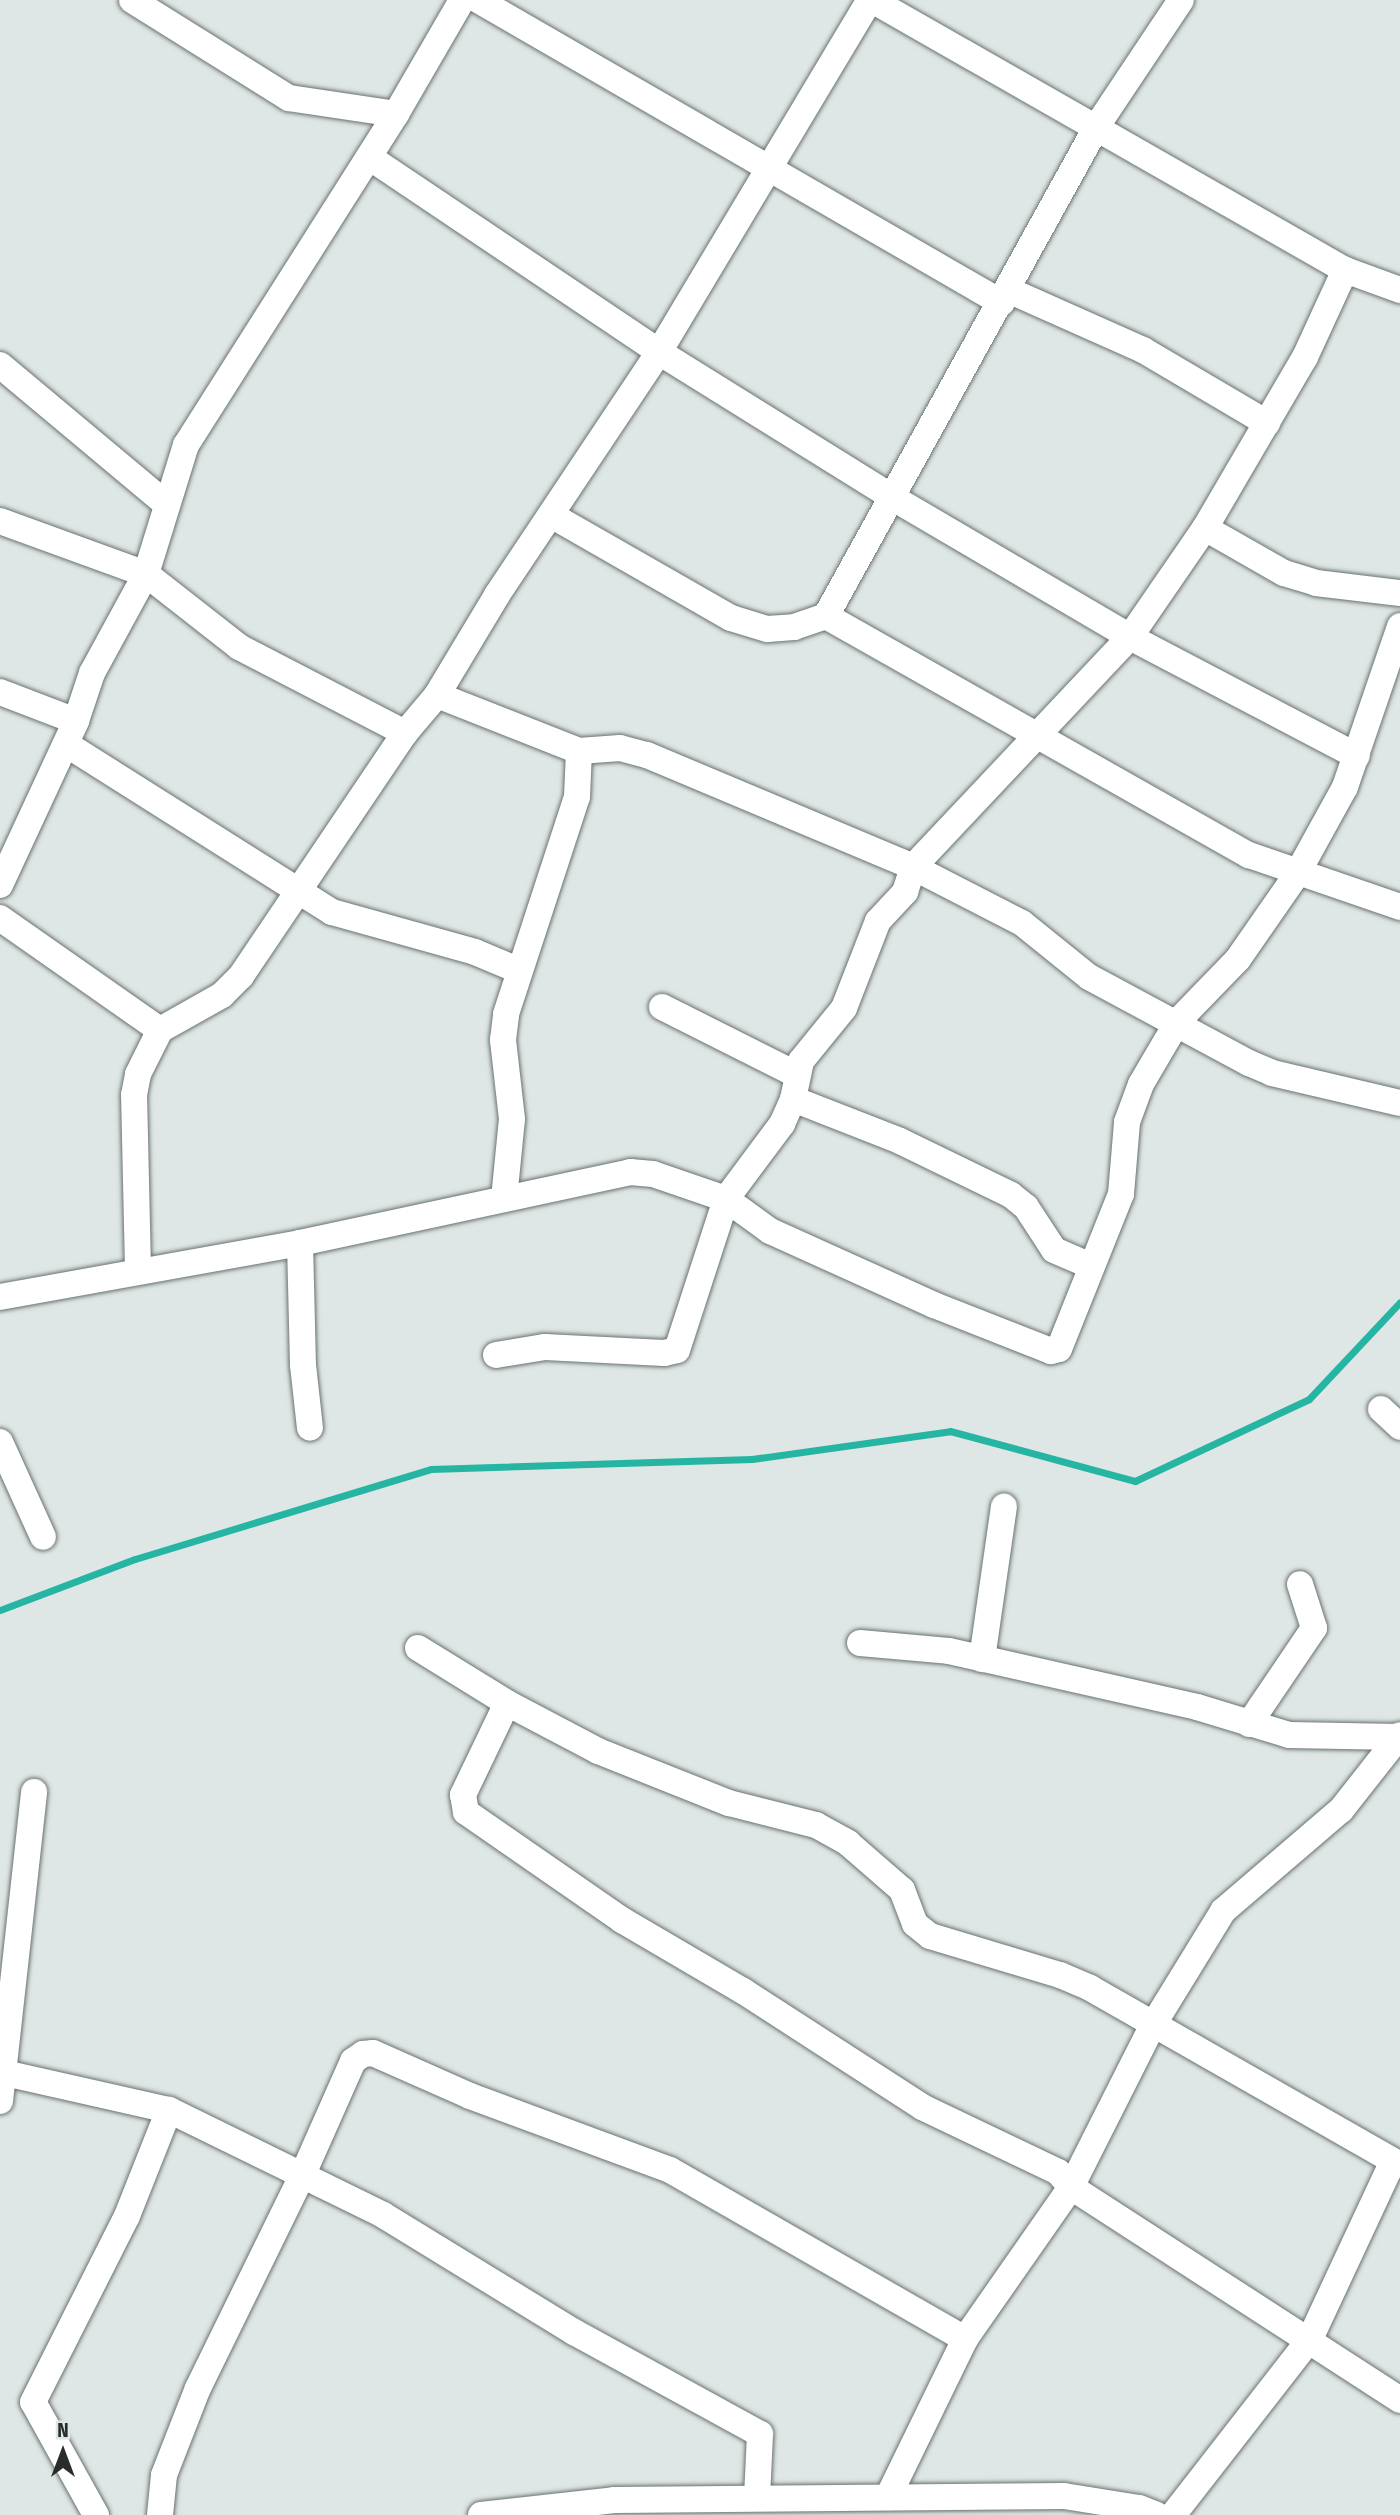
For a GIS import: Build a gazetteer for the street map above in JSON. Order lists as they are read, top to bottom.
{
  "north": "top"
}
